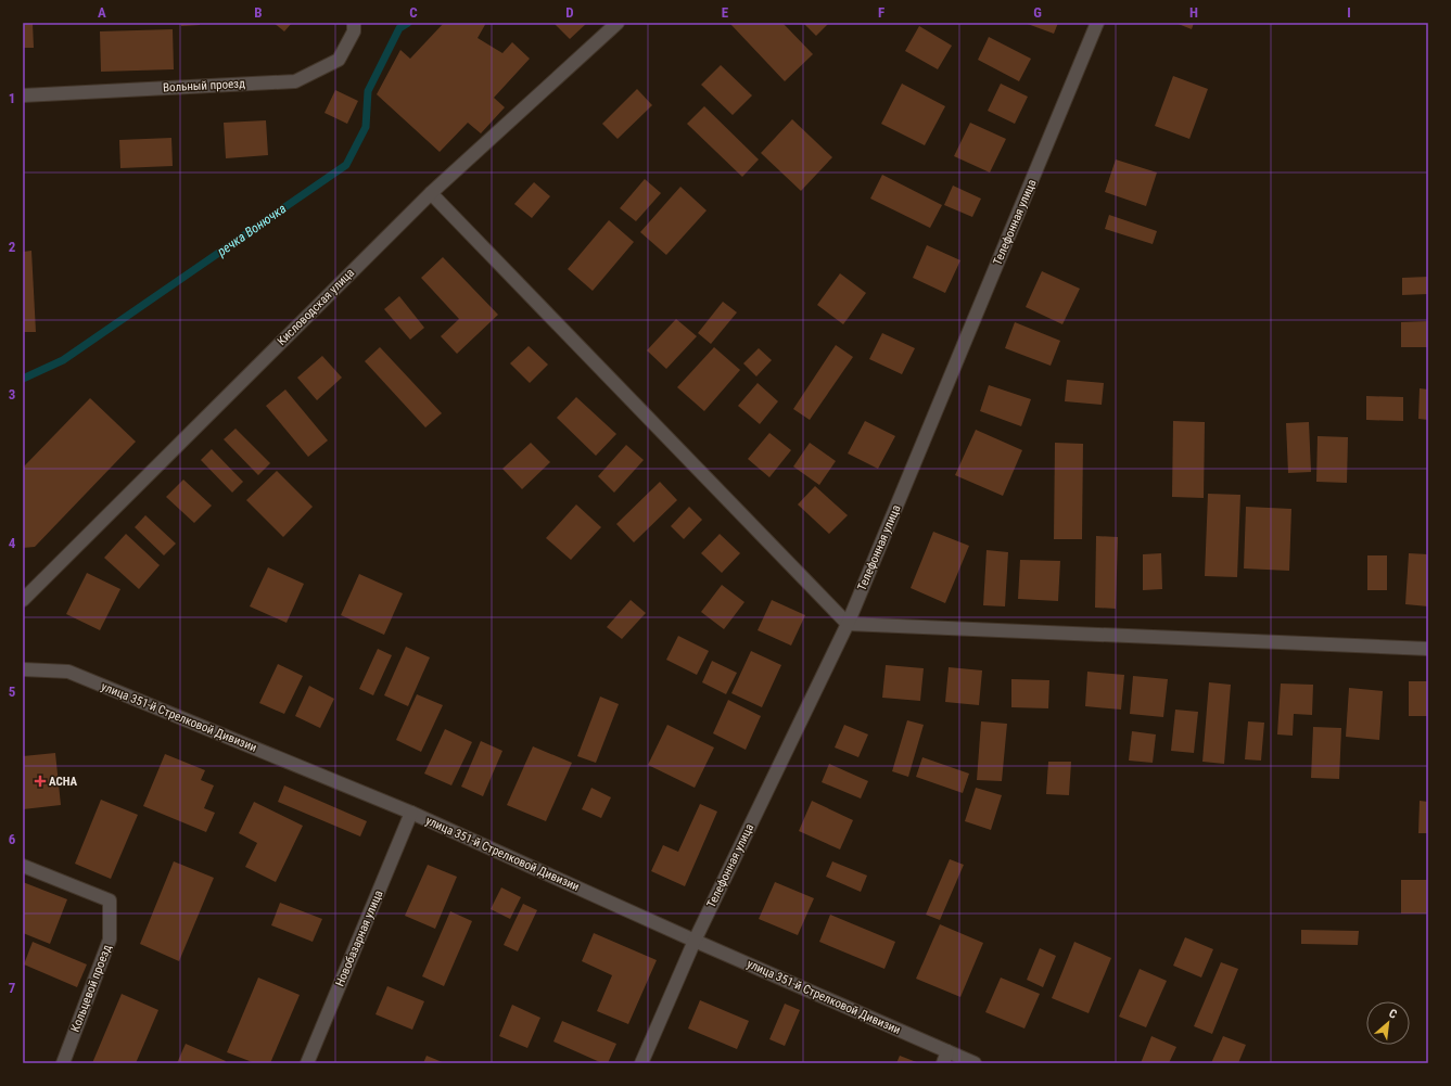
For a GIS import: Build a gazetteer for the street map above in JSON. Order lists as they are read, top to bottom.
{
  "streets": {
    "street": [
      "Вольный проезд",
      "Телефонная улица",
      "Кисловодская улица",
      "улица 351-й Стрелковой Дивизии",
      "Новобазарная улица",
      "Кольцевой проезд"
    ]
  },
  "crossings": [
    ["Телефонная улица", "улица 351-й Стрелковой Дивизии"],
    ["улица 351-й Стрелковой Дивизии", "Новобазарная улица"]
  ],
  "water": ["речка Вонючка"],
  "places": {
    "health": ["АСНА"]
  },
  "north": "top right",
  "grid": {
    "columns": [
      "A",
      "B",
      "C",
      "D",
      "E",
      "F",
      "G",
      "H",
      "I"
    ],
    "rows": [
      "1",
      "2",
      "3",
      "4",
      "5",
      "6",
      "7"
    ]
  }
}
